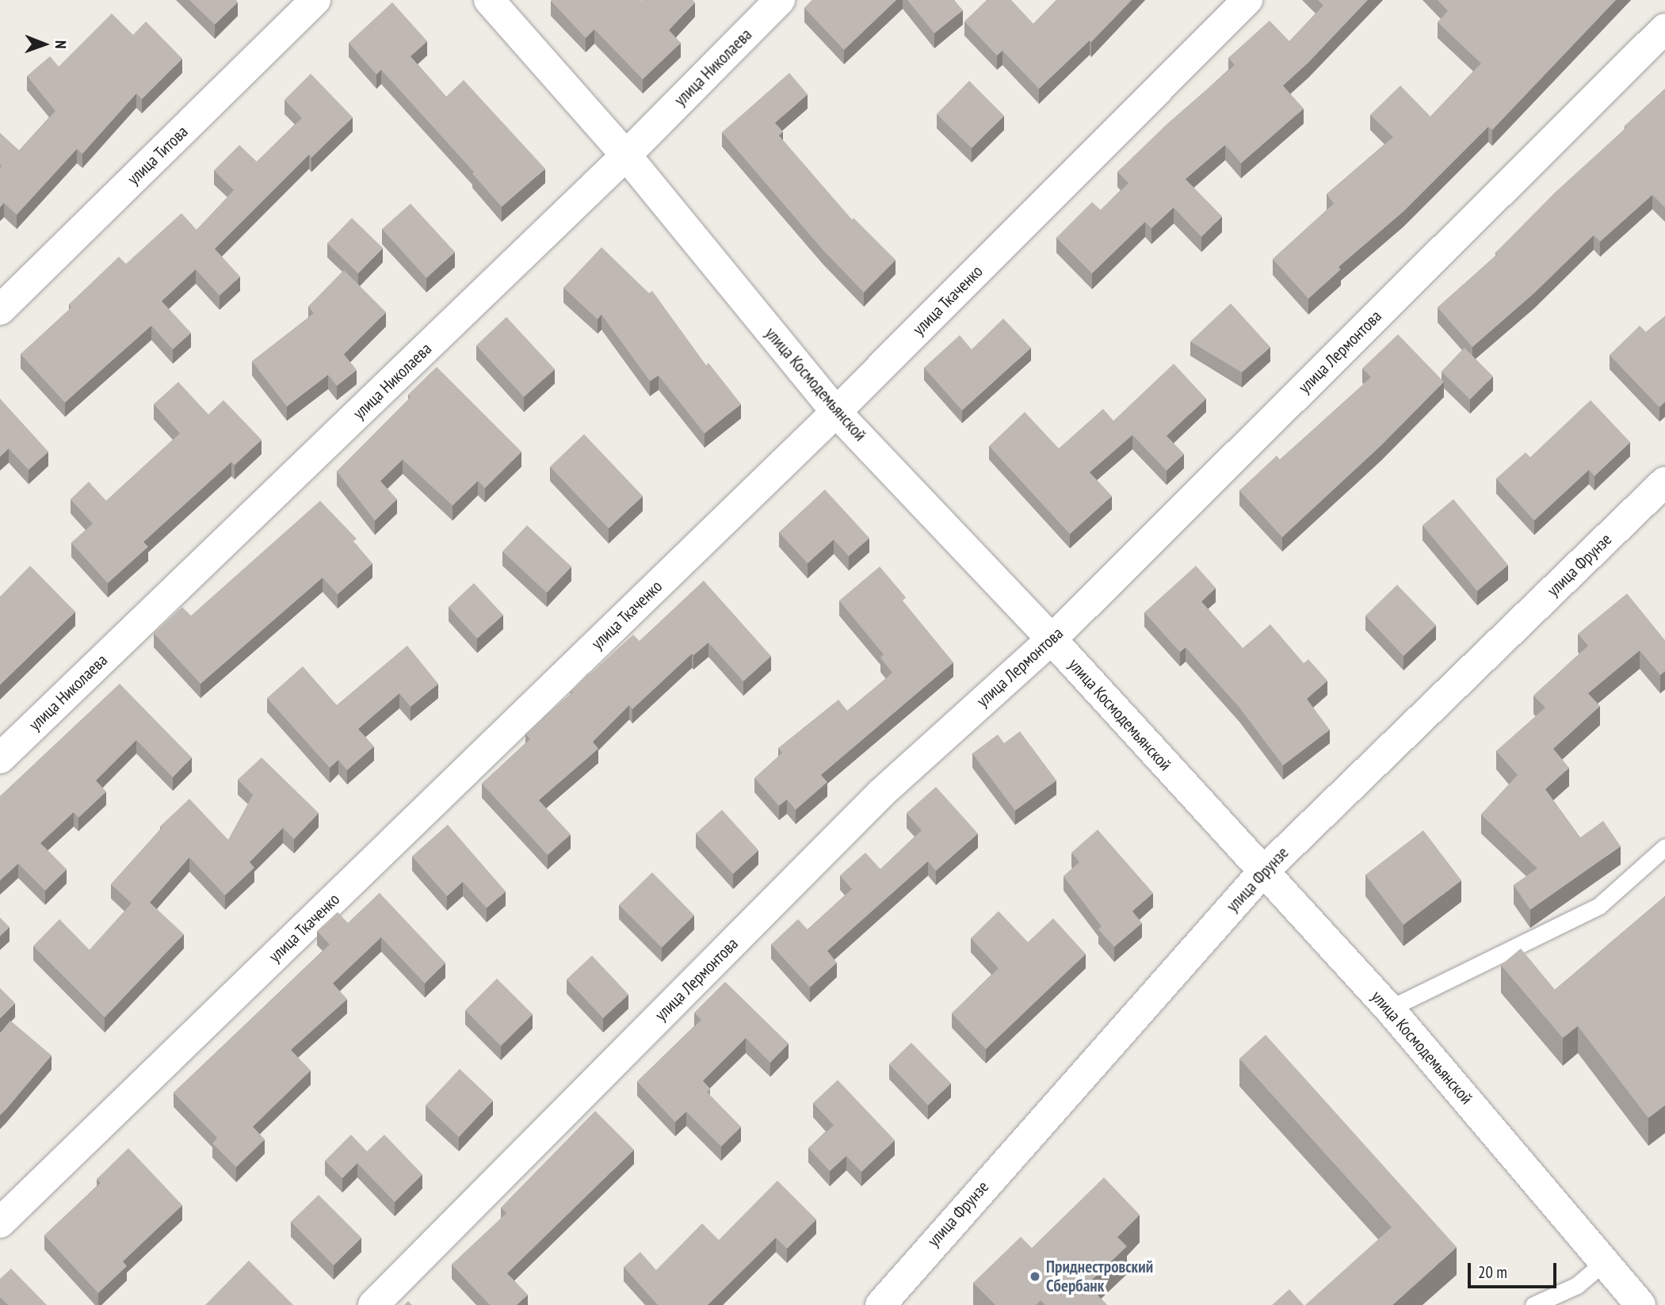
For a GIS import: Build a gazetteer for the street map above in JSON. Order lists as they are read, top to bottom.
{
  "streets": {
    "street": [
      "улица Николаева",
      "улица Титова",
      "улица Ткаченко",
      "улица Лермонтова",
      "улица Космодемьянской",
      "улица Фрунзе"
    ]
  },
  "crossings": [
    ["улица Николаева", "улица Космодемьянской"],
    ["улица Ткаченко", "улица Космодемьянской"],
    ["улица Лермонтова", "улица Космодемьянской"],
    ["улица Космодемьянской", "улица Фрунзе"]
  ],
  "places": ["Приднестровский Сбербанк"],
  "scale_bar": "20 m",
  "north": "right"
}
